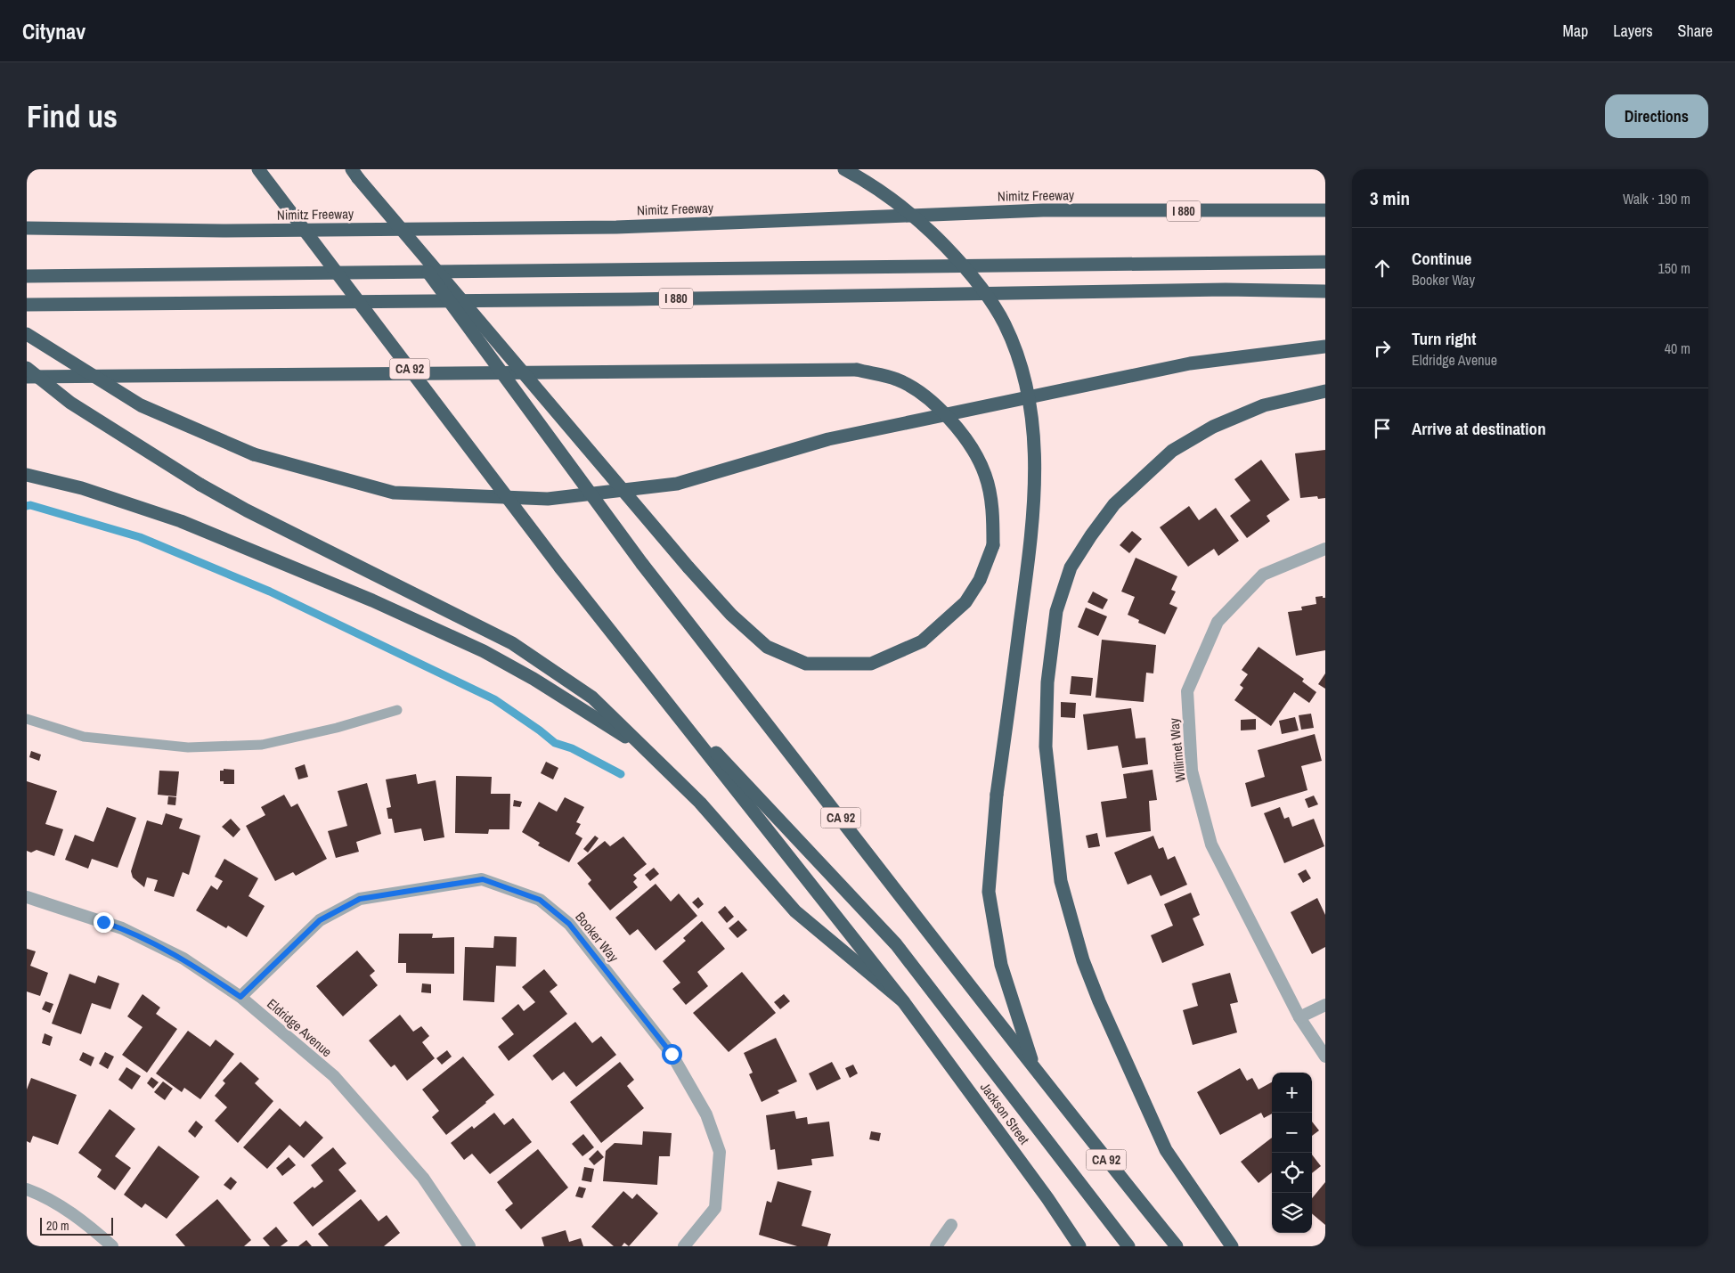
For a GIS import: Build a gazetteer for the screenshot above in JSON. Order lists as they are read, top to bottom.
{
  "streets": {
    "highway": [
      "Nimitz Freeway",
      "I 880",
      "CA 92",
      "Jackson Street"
    ],
    "street": ["Willimet Way", "Booker Way", "Eldridge Avenue"]
  },
  "crossings": [
    ["CA 92", "Jackson Street"],
    ["Booker Way", "Eldridge Avenue"]
  ],
  "scale_bar": "20 m",
  "page": {
    "header": "Citynav",
    "nav": ["Map", "Layers", "Share"],
    "buttons": "Directions",
    "title": "Find us",
    "heading": ["3 min", "Walk · 190 m"],
    "list": [
      ["Continue", "Booker Way", "150 m"],
      ["Turn right", "Eldridge Avenue", "40 m"],
      "Arrive at destination"
    ],
    "map_buttons": ["+", "−"],
    "scale": "20 m"
  }
}
